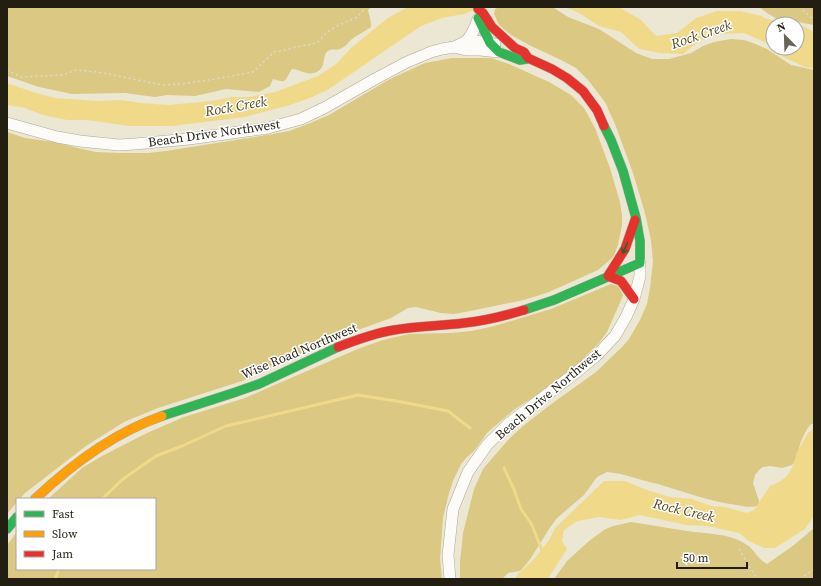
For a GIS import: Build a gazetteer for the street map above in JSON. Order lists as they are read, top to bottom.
{
  "streets": {
    "street": ["Beach Drive Northwest", "Wise Road Northwest"]
  },
  "crossings": [
    ["Beach Drive Northwest", "Wise Road Northwest"]
  ],
  "water": ["Rock Creek"],
  "legend": ["Fast", "Slow", "Jam"],
  "scale_bar": "50 m",
  "north": "top left"
}
